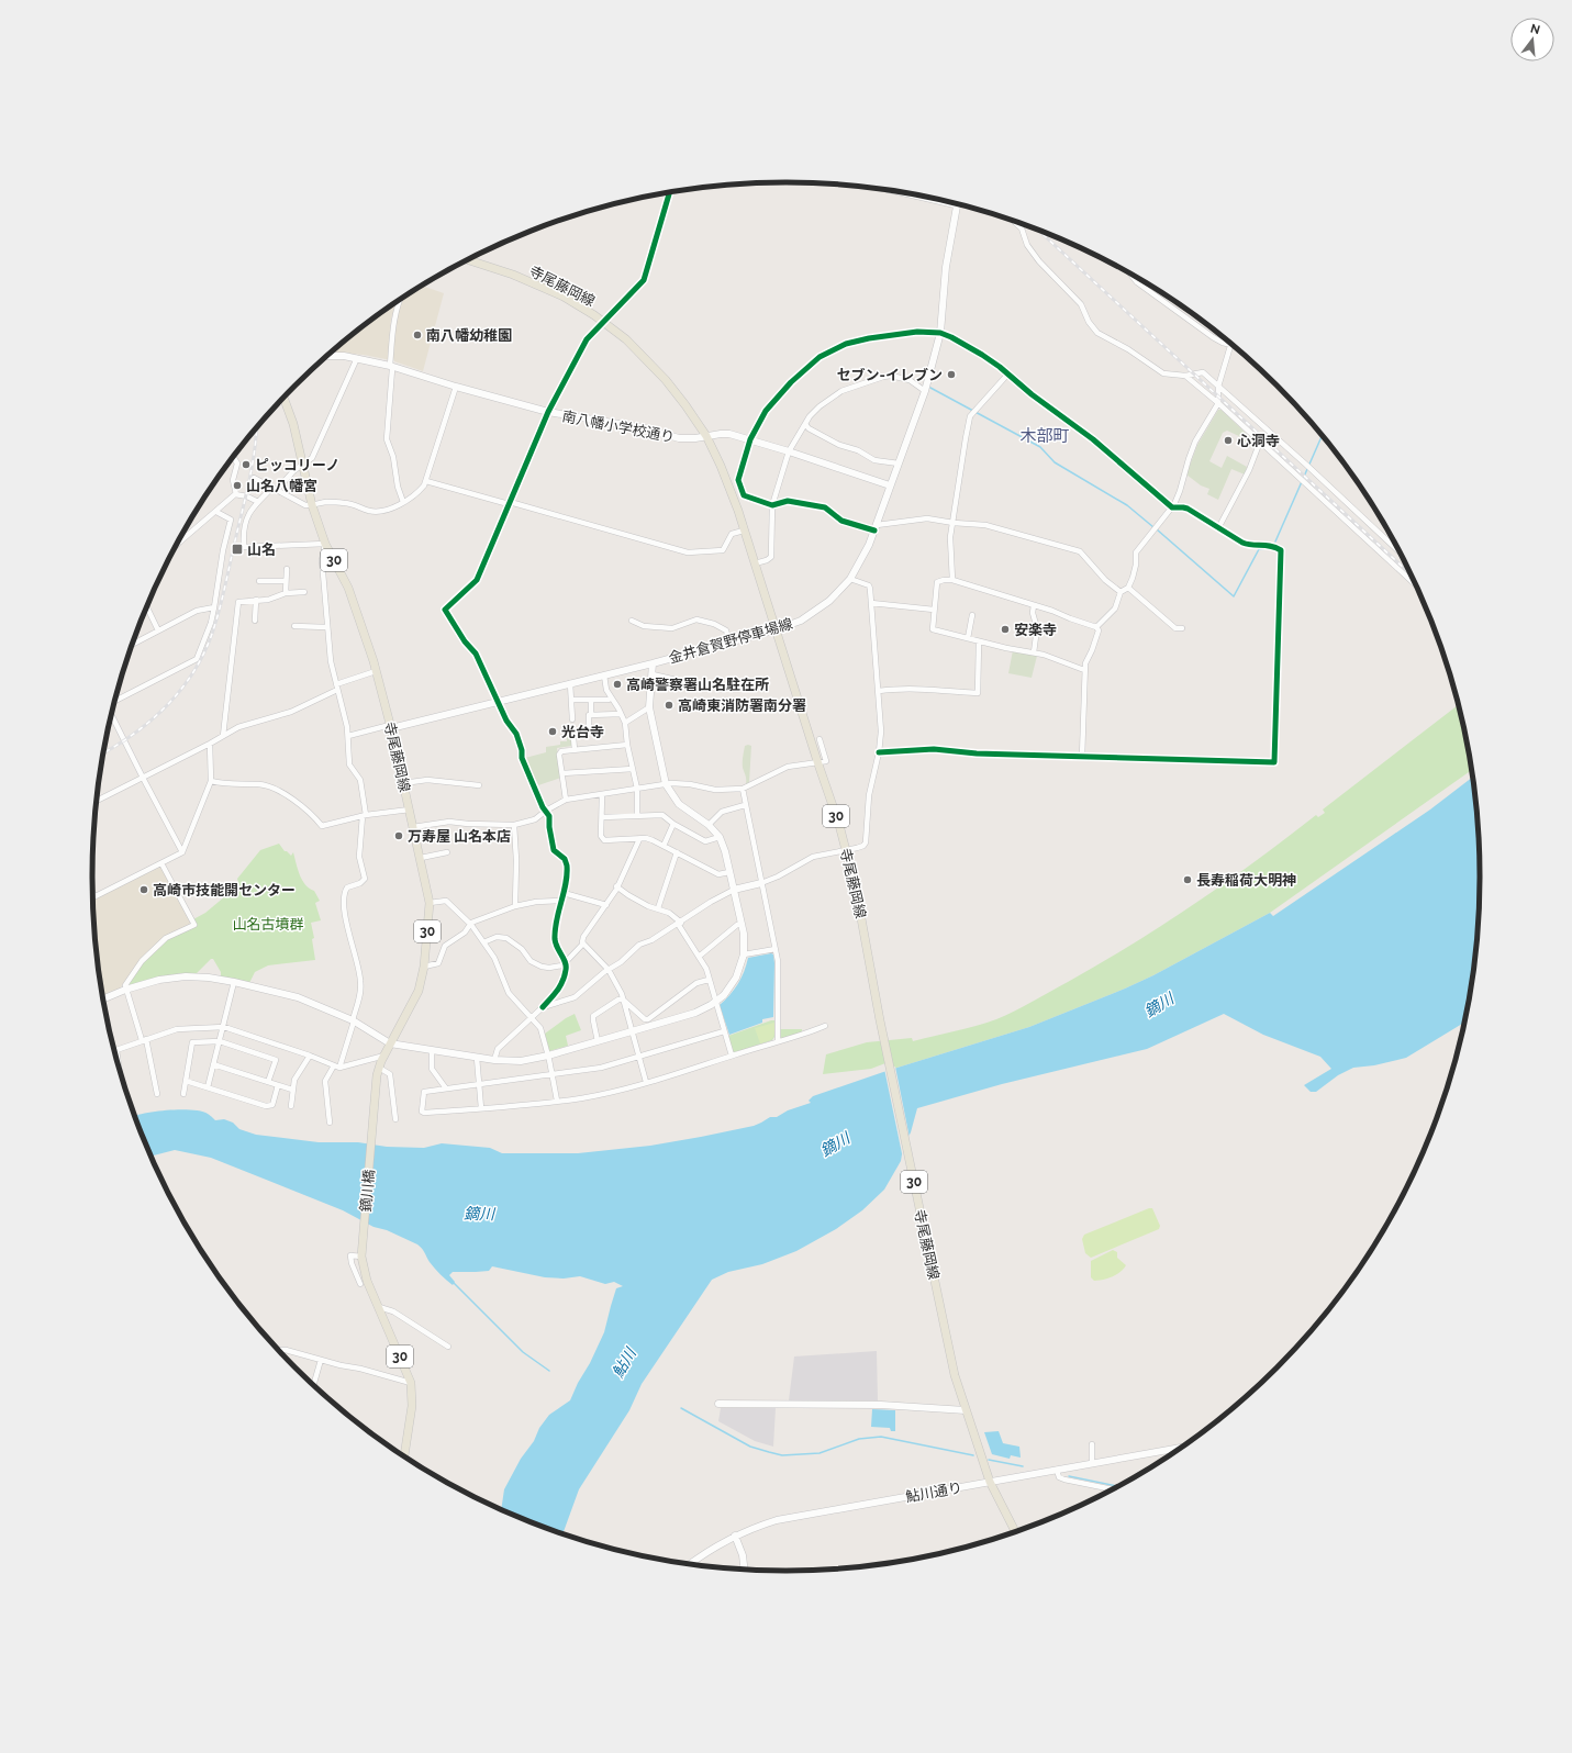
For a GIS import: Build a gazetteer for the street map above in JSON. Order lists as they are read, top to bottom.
{
  "streets": {
    "main road": ["寺尾藤岡線", "30", "鏑川橋"],
    "street": ["南八幡小学校通り", "金井倉賀野停車場線", "鮎川通り"]
  },
  "crossings": [
    ["寺尾藤岡線", "南八幡小学校通り"],
    ["寺尾藤岡線", "金井倉賀野停車場線"],
    ["寺尾藤岡線", "鏑川橋"],
    ["寺尾藤岡線", "鮎川通り"],
    ["南八幡小学校通り", "金井倉賀野停車場線"],
    ["30", "鏑川橋"]
  ],
  "districts": ["木部町"],
  "water": ["鏑川", "鮎川"],
  "parks": ["山名古墳群"],
  "places": {
    "other": [
      "南八幡幼稚園",
      "セブン-イレブン",
      "心洞寺",
      "ピッコリーノ",
      "山名八幡宮",
      "安楽寺",
      "高崎警察署山名駐在所",
      "高崎東消防署南分署",
      "光台寺",
      "万寿屋 山名本店",
      "長寿稲荷大明神",
      "高崎市技能開センター"
    ],
    "transit": ["山名"]
  },
  "north": "top"
}
